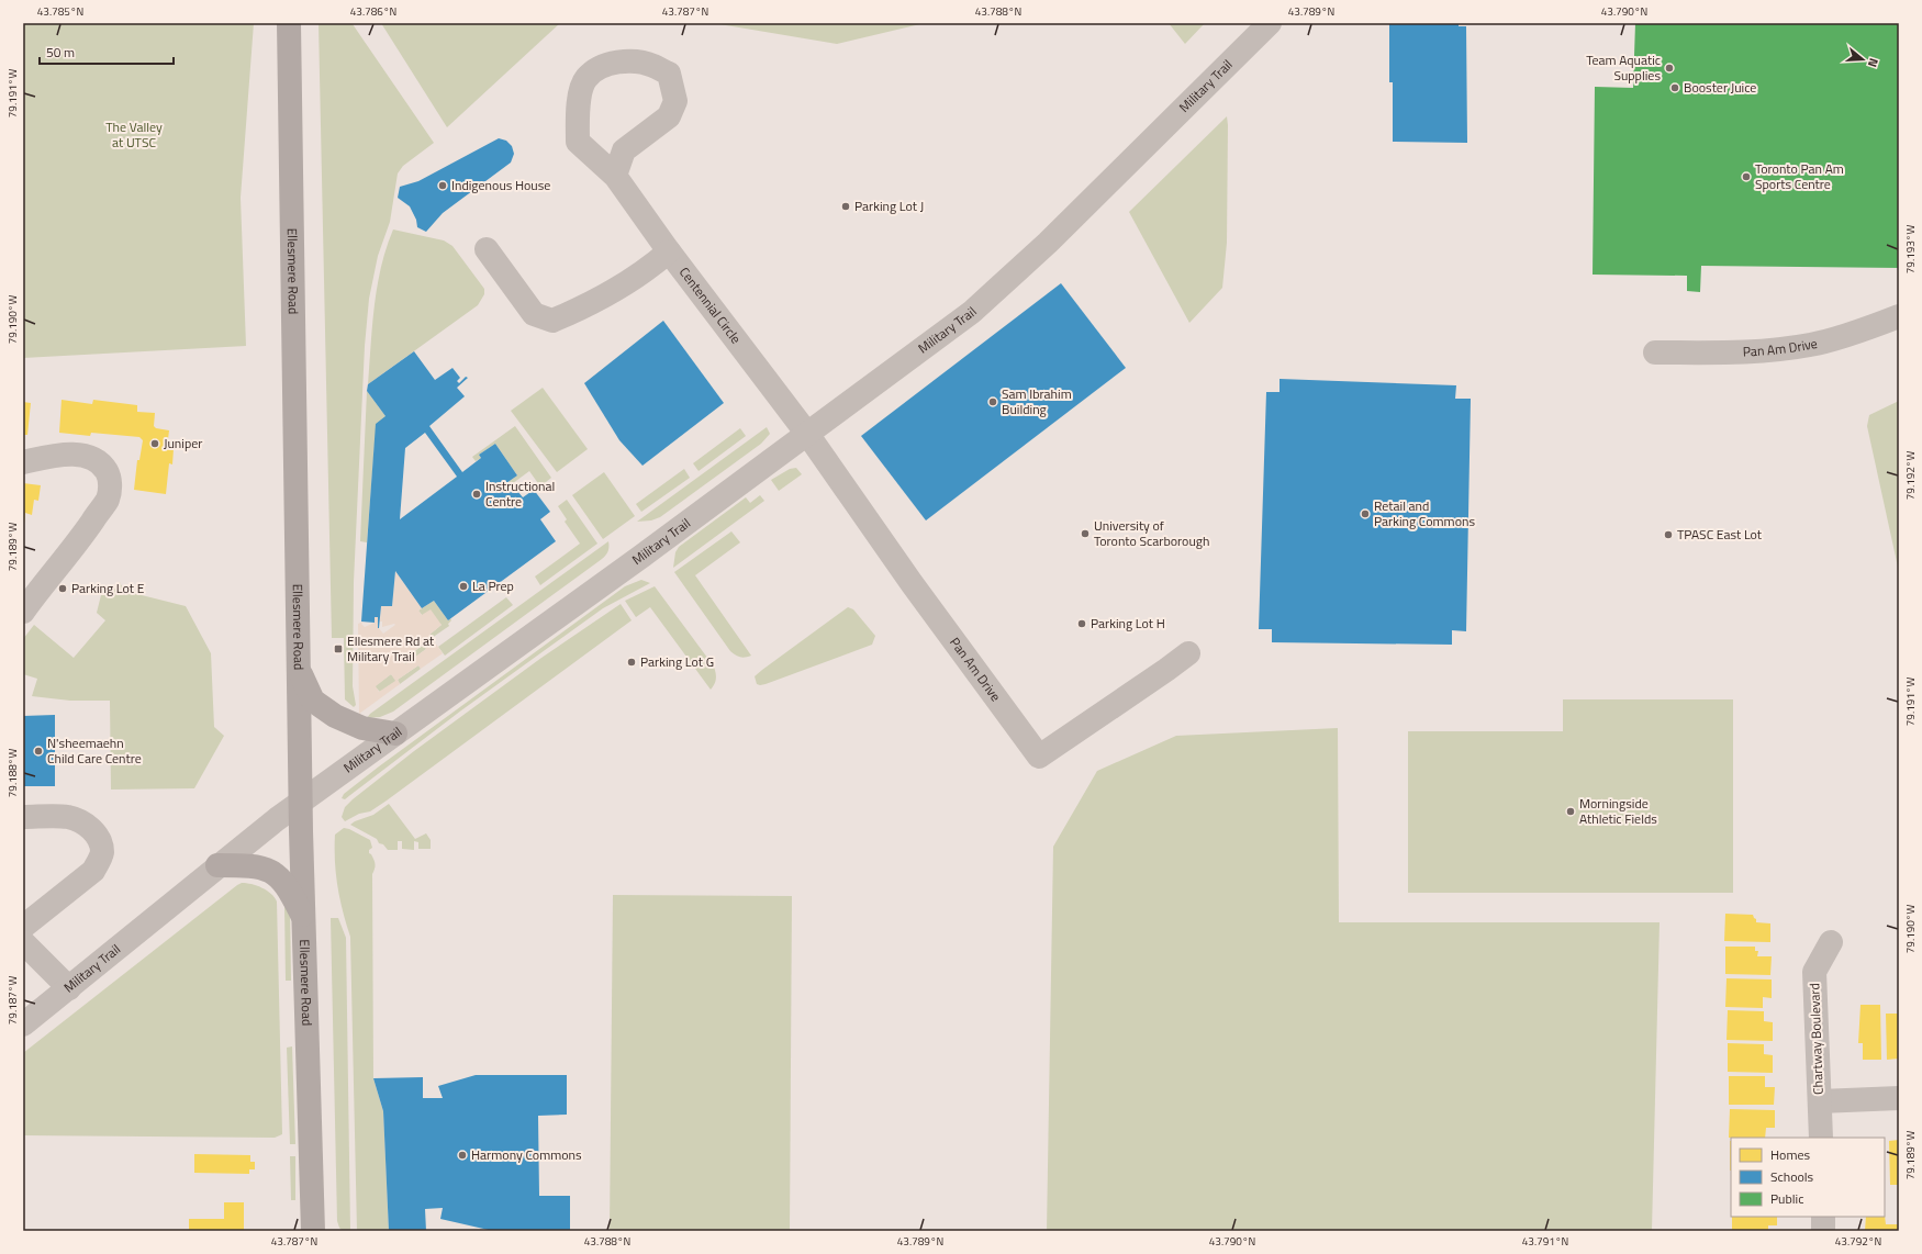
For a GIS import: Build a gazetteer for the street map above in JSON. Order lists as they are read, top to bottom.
{
  "streets": {
    "main road": ["Ellesmere Road"],
    "street": [
      "Military Trail",
      "Centennial Circle",
      "Pan Am Drive",
      "Chartway Boulevard"
    ]
  },
  "crossings": [
    ["Military Trail", "Ellesmere Road"],
    ["Military Trail", "Centennial Circle"],
    ["Military Trail", "Pan Am Drive"],
    ["Centennial Circle", "Pan Am Drive"]
  ],
  "parks": ["The Valley at UTSC"],
  "places": {
    "other": [
      "Team Aquatic Supplies",
      "Booster Juice",
      "Toronto Pan Am Sports Centre",
      "Indigenous House",
      "Parking Lot J",
      "Sam Ibrahim Building",
      "Juniper",
      "Instructional Centre",
      "Retail and Parking Commons",
      "University of Toronto Scarborough",
      "TPASC East Lot",
      "La Prep",
      "Parking Lot E",
      "Parking Lot H",
      "Parking Lot G",
      "N'sheemaehn Child Care Centre",
      "Morningside Athletic Fields",
      "Harmony Commons"
    ],
    "transit": ["Ellesmere Rd at Military Trail"]
  },
  "legend": ["Homes", "Schools", "Public"],
  "scale_bar": "50 m",
  "north": "right",
  "coordinates": [
    "43.785°N",
    "43.786°N",
    "43.787°N",
    "43.788°N",
    "43.789°N",
    "43.790°N",
    "79.191°W",
    "79.193°W",
    "79.190°W",
    "79.192°W",
    "79.189°W",
    "79.188°W",
    "79.187°W",
    "43.791°N",
    "43.792°N"
  ]
}
